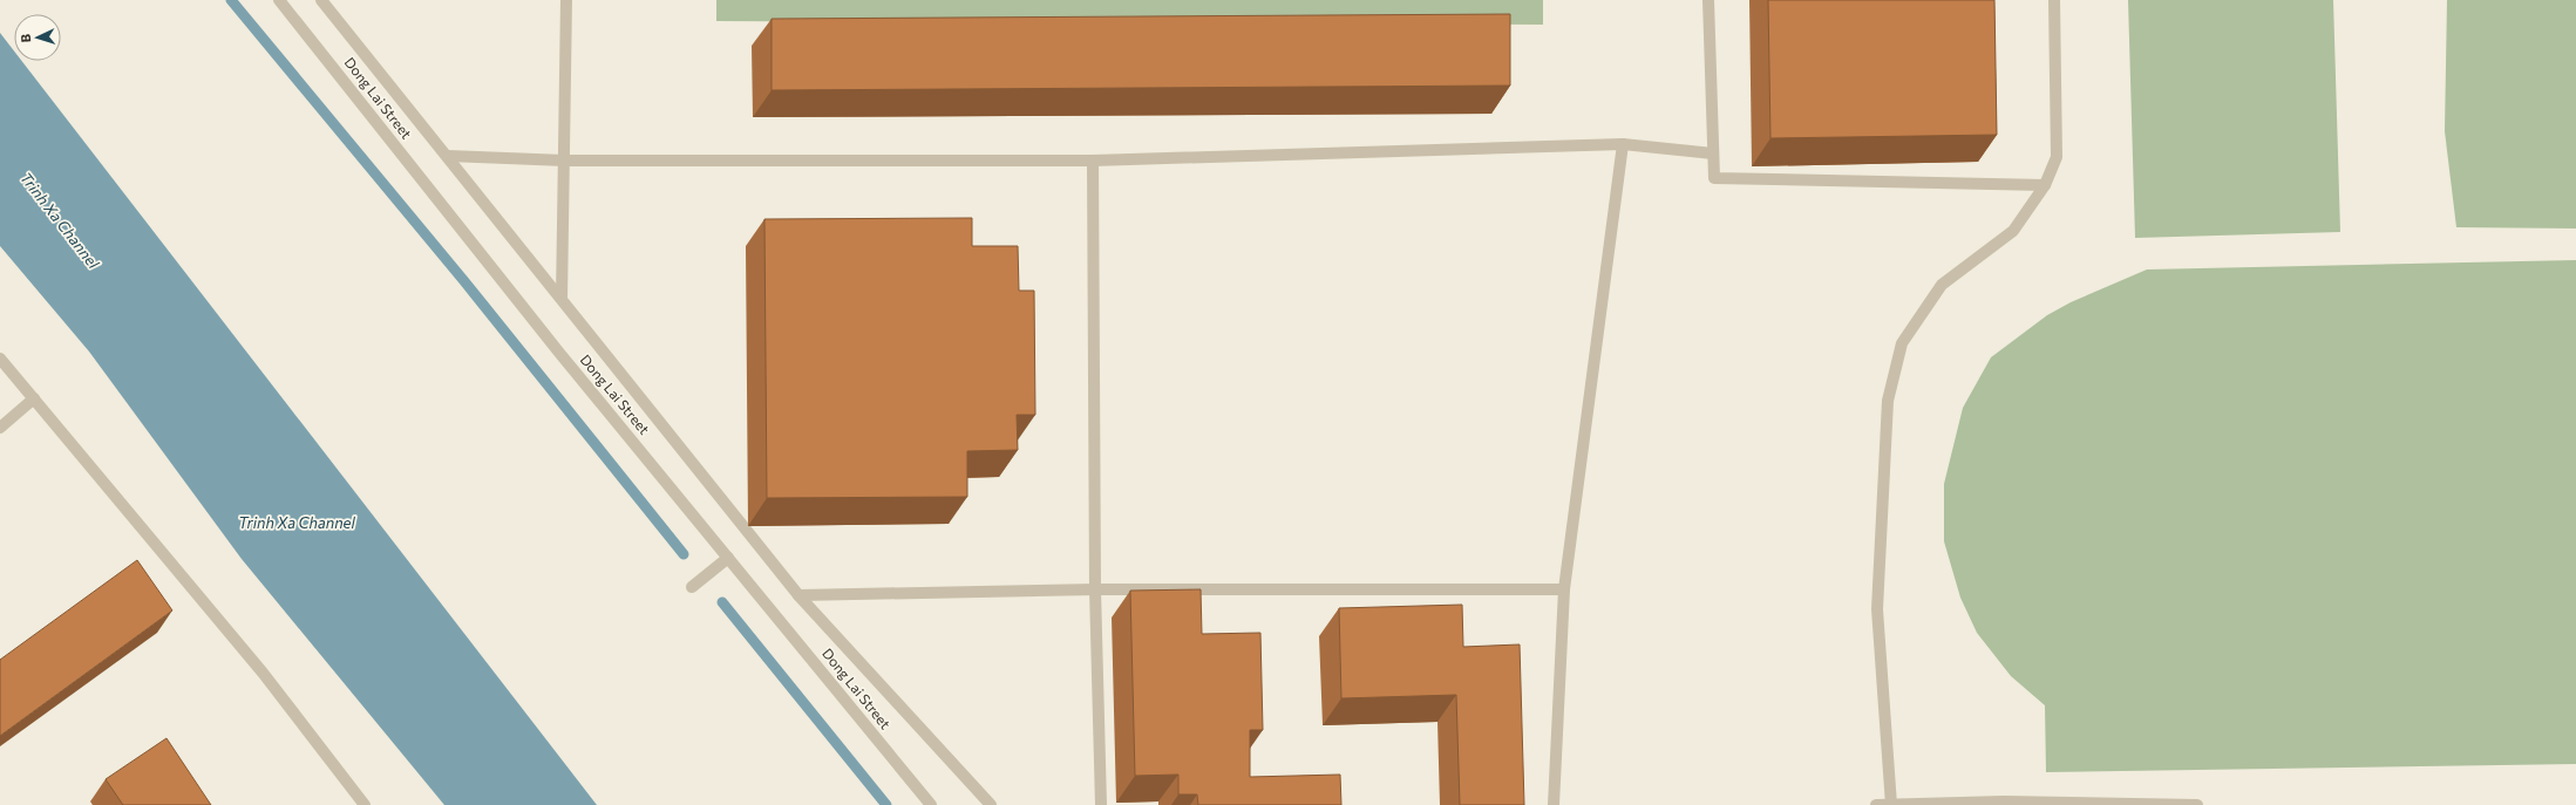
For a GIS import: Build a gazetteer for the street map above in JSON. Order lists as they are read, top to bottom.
{
  "streets": {
    "street": ["Dong Lai Street"]
  },
  "water": ["Trinh Xa Channel"],
  "north": "left"
}
